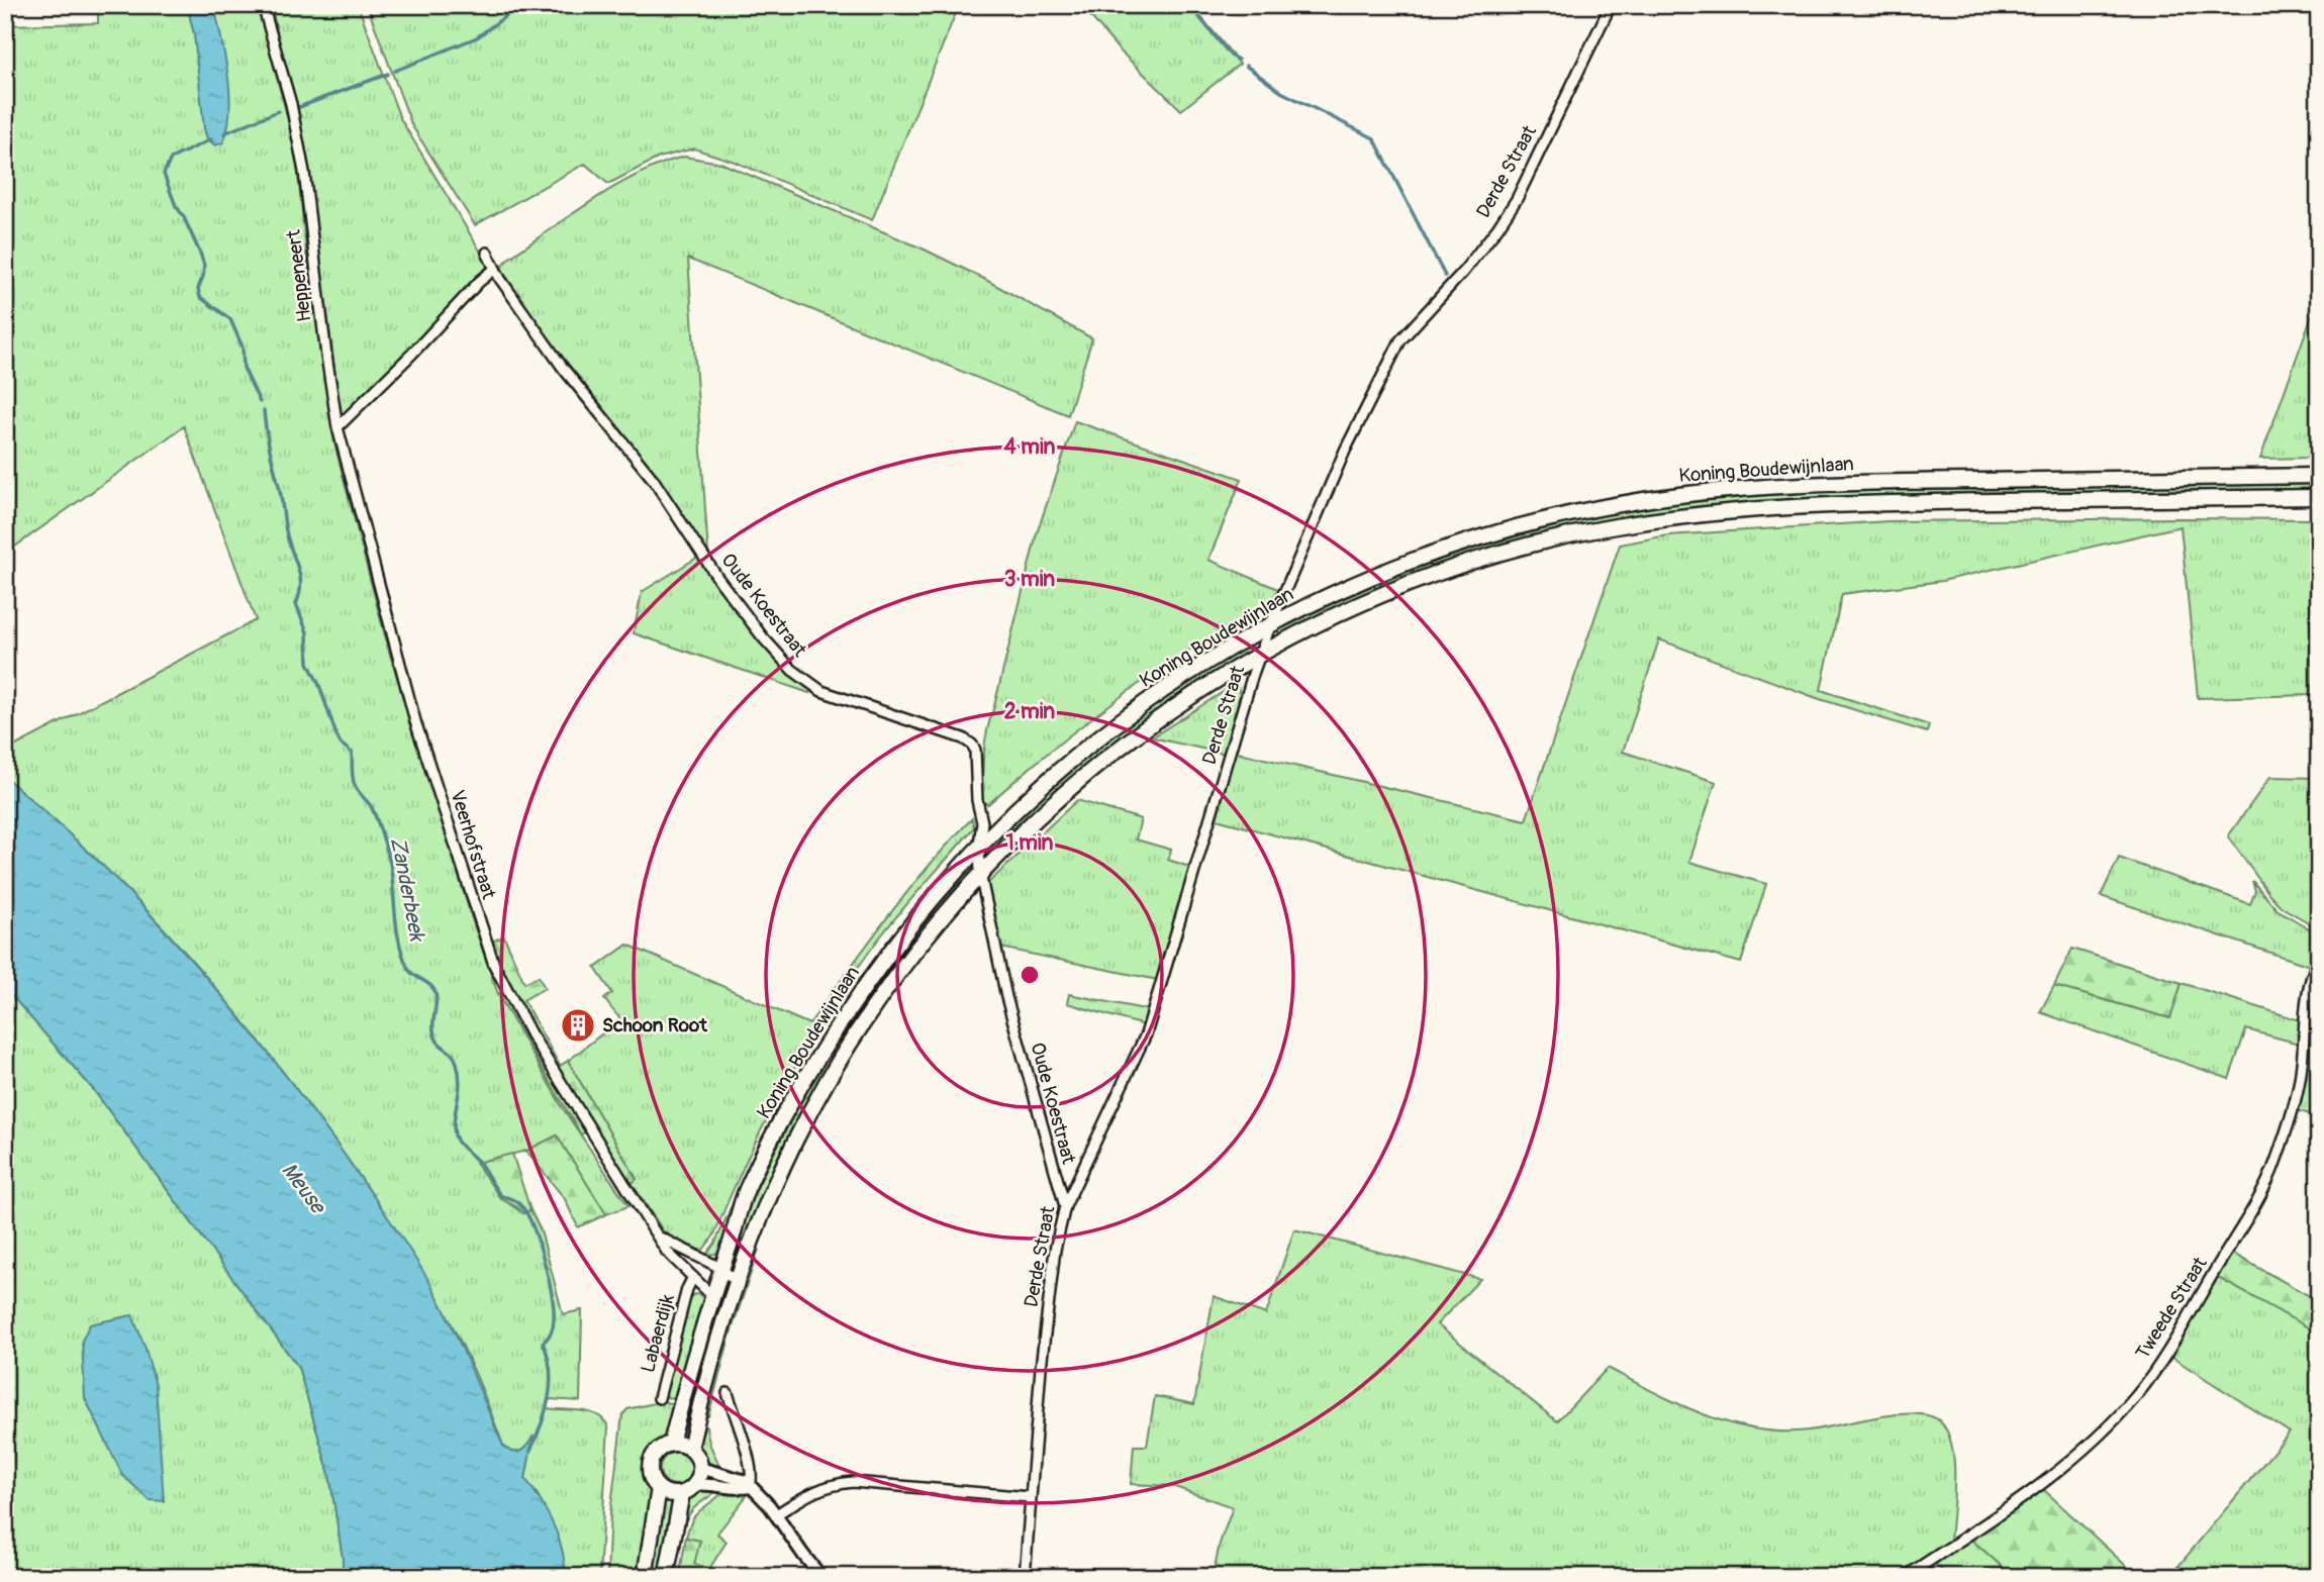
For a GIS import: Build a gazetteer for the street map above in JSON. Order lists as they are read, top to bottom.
{
  "streets": {
    "main road": ["Koning Boudewijnlaan"],
    "street": [
      "Derde Straat",
      "Heppeneert",
      "Oude Koestraat",
      "Veerhofstraat",
      "Tweede Straat",
      "Labaerdijk"
    ]
  },
  "crossings": [
    ["Derde Straat", "Koning Boudewijnlaan"],
    ["Derde Straat", "Oude Koestraat"],
    ["Heppeneert", "Veerhofstraat"],
    ["Koning Boudewijnlaan", "Oude Koestraat"],
    ["Koning Boudewijnlaan", "Veerhofstraat"],
    ["Veerhofstraat", "Labaerdijk"]
  ],
  "water": ["Zanderbeek", "Meuse"],
  "places": {
    "building": ["Schoon Root"]
  },
  "rings": [
    "4 min",
    "3 min",
    "2 min",
    "1 min"
  ]
}
